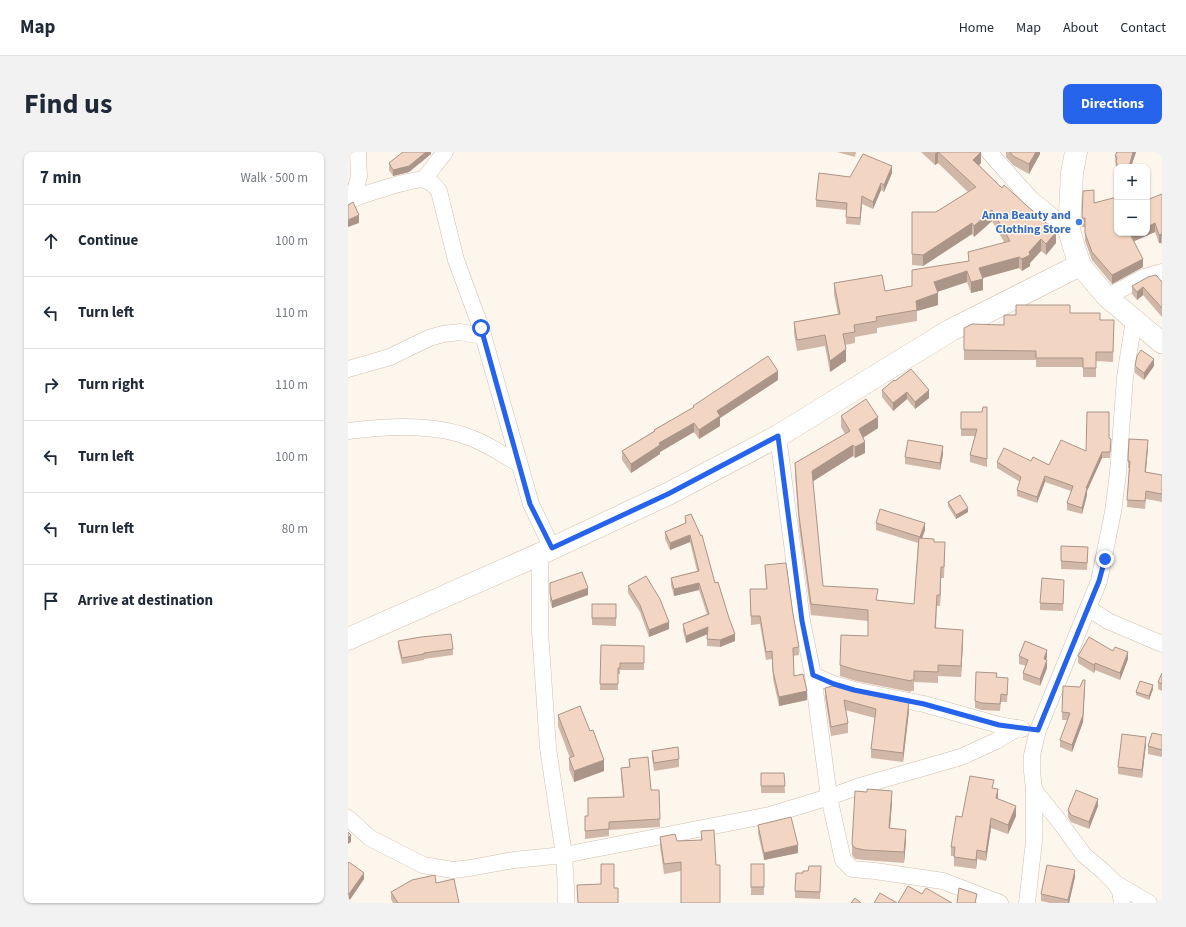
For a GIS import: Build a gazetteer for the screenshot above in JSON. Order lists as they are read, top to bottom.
{
  "places": ["Anna Beauty and Clothing Store"],
  "page": {
    "header": "Map",
    "nav": [
      "Home",
      "Map",
      "About",
      "Contact"
    ],
    "title": "Find us",
    "buttons": "Directions",
    "heading": ["7 min", "Walk · 500 m"],
    "map_buttons": ["+", "−"],
    "list": [
      ["Continue", "100 m"],
      ["Turn left", "110 m"],
      ["Turn right", "110 m"],
      ["Turn left", "100 m"],
      ["Turn left", "80 m"],
      "Arrive at destination"
    ]
  }
}
